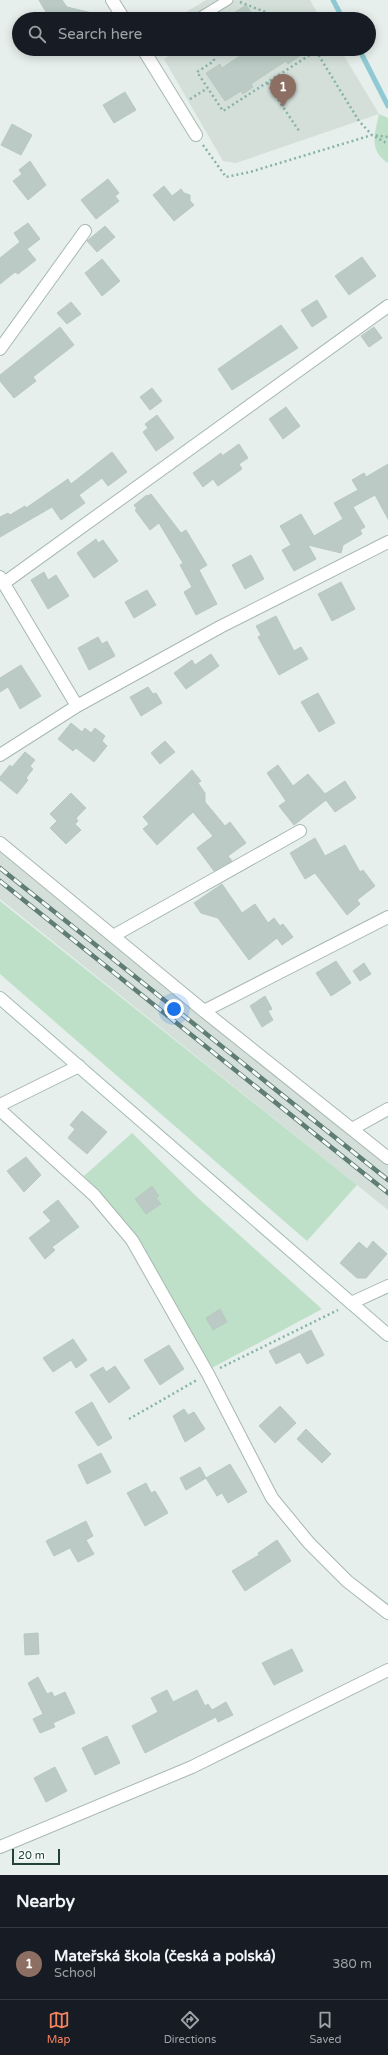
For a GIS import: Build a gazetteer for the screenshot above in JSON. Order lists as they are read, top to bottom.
{
  "scale_bar": "20 m",
  "page": {
    "search": "Search here",
    "pins": "1",
    "scale": "20 m",
    "heading": "Nearby",
    "list": [
      {
        "mark": "1",
        "name": "Mateřská škola (česká a polská)",
        "note": "School",
        "value": "380 m"
      }
    ],
    "nav": ["Map", "Directions", "Saved"]
  }
}
